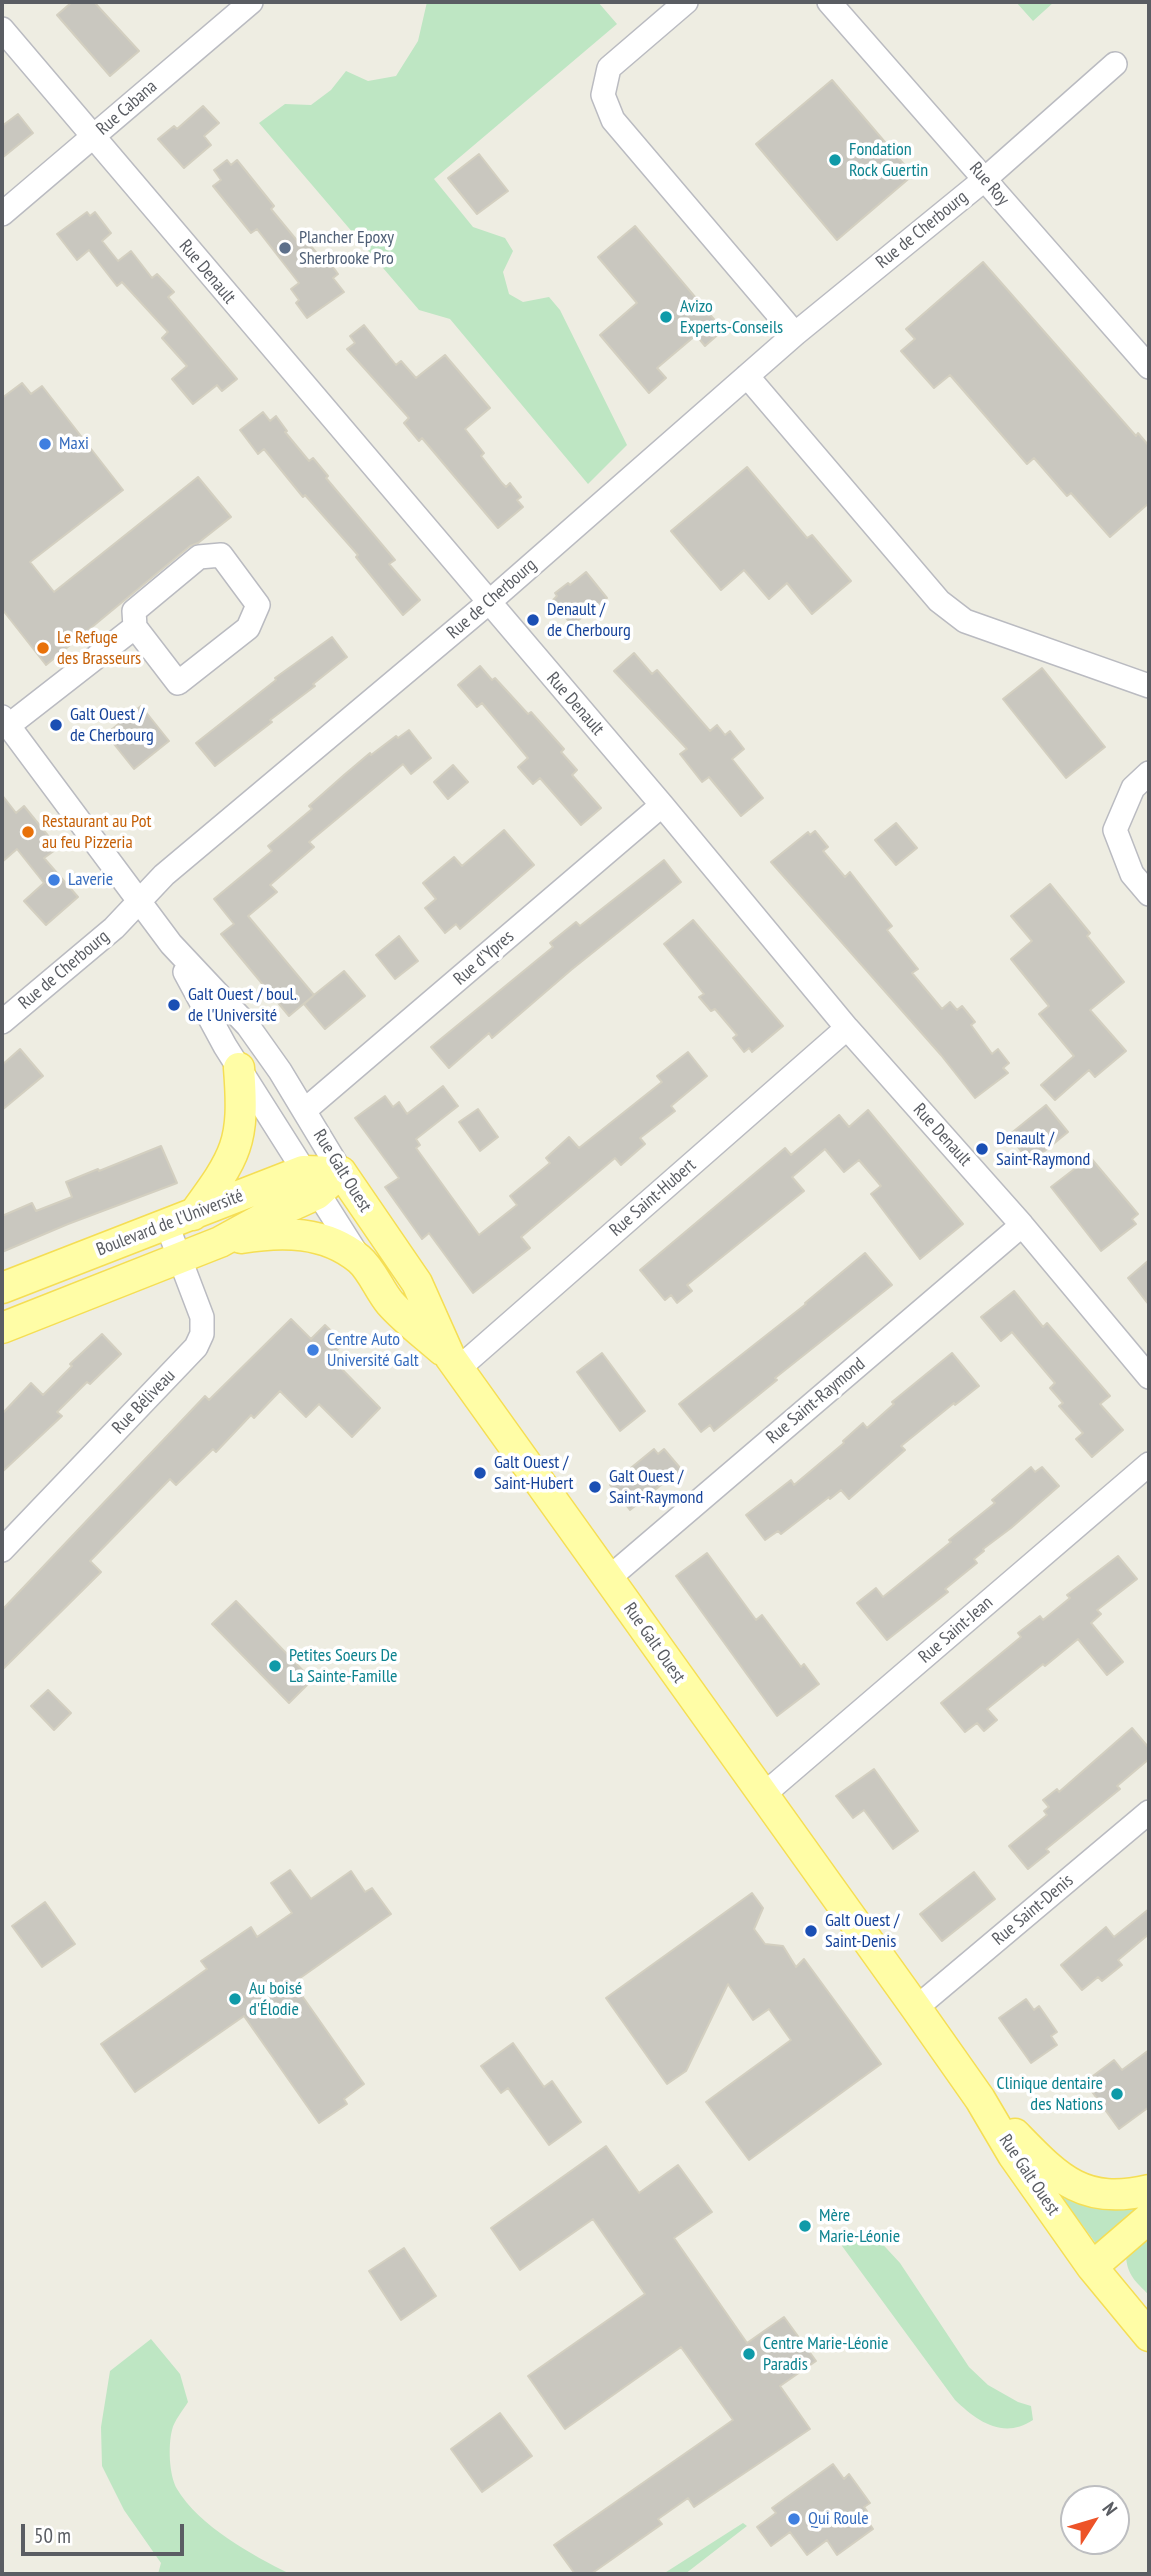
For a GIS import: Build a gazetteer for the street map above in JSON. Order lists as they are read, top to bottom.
{
  "streets": {
    "main road": ["Rue Galt Ouest", "Boulevard de l'Université"],
    "street": [
      "Rue Cabana",
      "Rue Roy",
      "Rue de Cherbourg",
      "Rue Denault",
      "Rue d'Ypres",
      "Rue Saint-Hubert",
      "Rue Saint-Raymond",
      "Rue Béliveau",
      "Rue Saint-Jean",
      "Rue Saint-Denis"
    ]
  },
  "crossings": [
    ["Rue Cabana", "Rue Denault"],
    ["Rue Roy", "Rue de Cherbourg"],
    ["Rue de Cherbourg", "Rue Denault"],
    ["Rue de Cherbourg", "Rue Galt Ouest"],
    ["Rue Denault", "Rue d'Ypres"],
    ["Rue Denault", "Rue Saint-Hubert"],
    ["Rue Denault", "Rue Saint-Raymond"],
    ["Rue d'Ypres", "Rue Galt Ouest"],
    ["Rue Galt Ouest", "Rue Saint-Hubert"],
    ["Rue Galt Ouest", "Boulevard de l'Université"],
    ["Rue Galt Ouest", "Rue Saint-Raymond"],
    ["Rue Galt Ouest", "Rue Saint-Jean"],
    ["Rue Galt Ouest", "Rue Saint-Denis"],
    ["Boulevard de l'Université", "Rue Béliveau"]
  ],
  "places": [
    "Fondation Rock Guertin",
    "Plancher Epoxy Sherbrooke Pro",
    "Avizo Experts-Conseils",
    "Maxi",
    "Denault / de Cherbourg",
    "Le Refuge des Brasseurs",
    "Galt Ouest / de Cherbourg",
    "Restaurant au Pot au feu Pizzeria",
    "Laverie",
    "Galt Ouest / boul. de l'Université",
    "Denault / Saint-Raymond",
    "Centre Auto Université Galt",
    "Galt Ouest / Saint-Hubert",
    "Galt Ouest / Saint-Raymond",
    "Petites Soeurs De La Sainte-Famille",
    "Galt Ouest / Saint-Denis",
    "Au boisé d'Élodie",
    "Clinique dentaire des Nations",
    "Mère Marie-Léonie",
    "Centre Marie-Léonie Paradis",
    "Qui Roule"
  ],
  "scale_bar": "50 m",
  "north": "top right"
}
